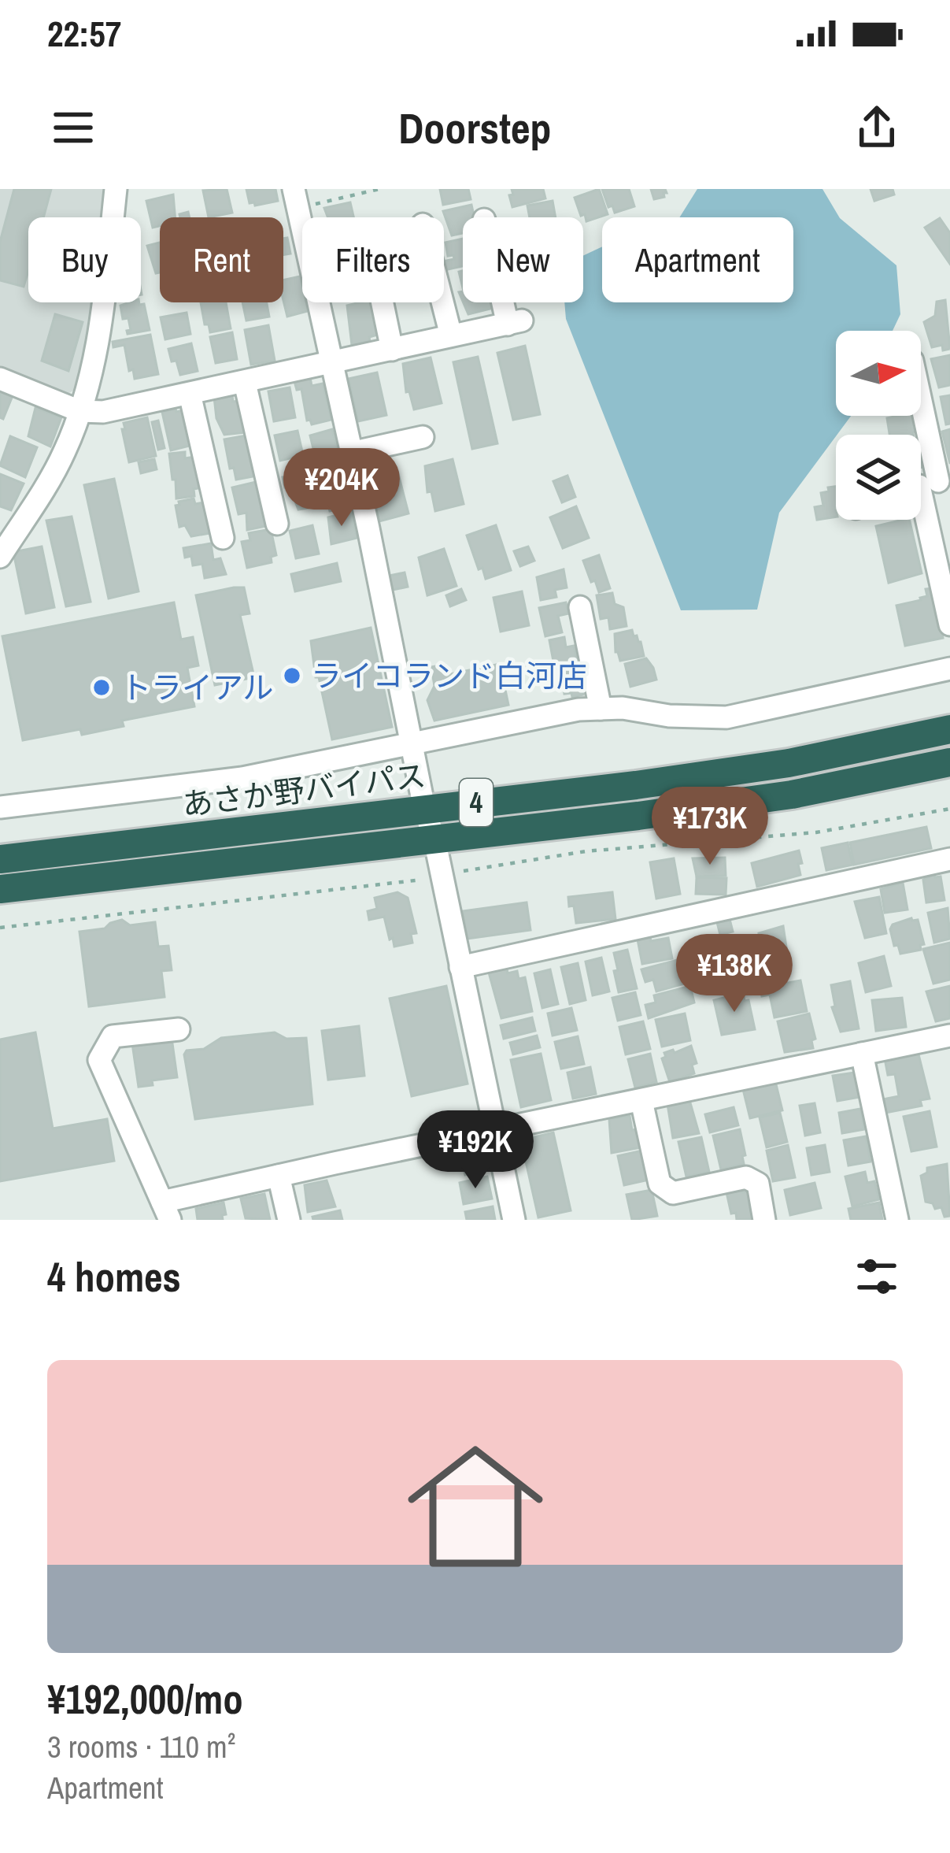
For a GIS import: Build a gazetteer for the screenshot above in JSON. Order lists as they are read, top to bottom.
{
  "streets": {
    "highway": ["あさか野バイパス", "4"]
  },
  "places": ["ライコランド白河店", "トライアル"],
  "north": "right",
  "page": {
    "status": "22:57",
    "header": "Doorstep",
    "chip": [
      "Buy",
      "Rent",
      "Filters",
      "New",
      "Apartment"
    ],
    "price": [
      "¥204K",
      "¥173K",
      "¥138K",
      "¥192K"
    ],
    "heading": "4 homes",
    "list": [
      {
        "name": "¥192,000/mo",
        "note": "3 rooms · 110 m² · Apartment"
      }
    ]
  }
}
